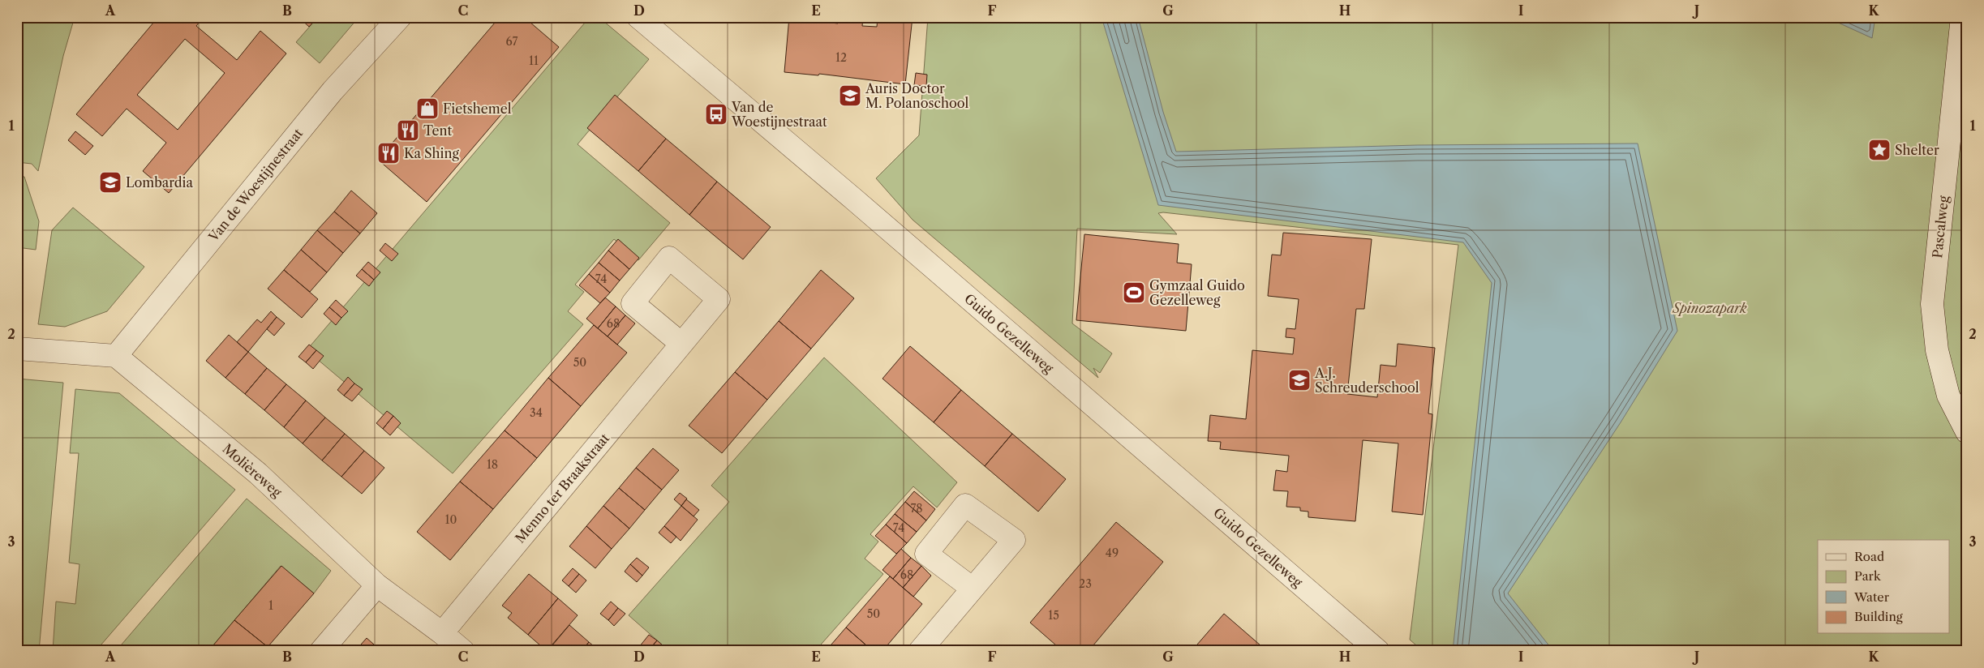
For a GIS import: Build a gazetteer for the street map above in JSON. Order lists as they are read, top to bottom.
{
  "streets": {
    "street": [
      "Van de Woestijnestraat",
      "Pascalweg",
      "Guido Gezelleweg",
      "Molièreweg",
      "Menno ter Braakstraat"
    ]
  },
  "crossings": [
    ["Van de Woestijnestraat", "Molièreweg"],
    ["Molièreweg", "Menno ter Braakstraat"]
  ],
  "parks": ["Spinozapark"],
  "places": {
    "school or university": ["Auris Doctor M. Polanoschool", "Lombardia", "A.J. Schreuderschool"],
    "shop": ["Fietshemel"],
    "bus stop": ["Van de Woestijnestraat"],
    "restaurant": ["Tent", "Ka Shing"],
    "place": ["Shelter"],
    "sports": ["Gymzaal Guido Gezelleweg"]
  },
  "house_numbers": [
    "67",
    "12",
    "11",
    "74",
    "68",
    "50",
    "34",
    "18",
    "78",
    "10",
    "74",
    "49",
    "68",
    "23",
    "1",
    "50",
    "15"
  ],
  "legend": [
    "Road",
    "Park",
    "Water",
    "Building"
  ],
  "grid": {
    "columns": [
      "A",
      "B",
      "C",
      "D",
      "E",
      "F",
      "G",
      "H",
      "I",
      "J",
      "K"
    ],
    "rows": ["1", "2", "3"]
  }
}
